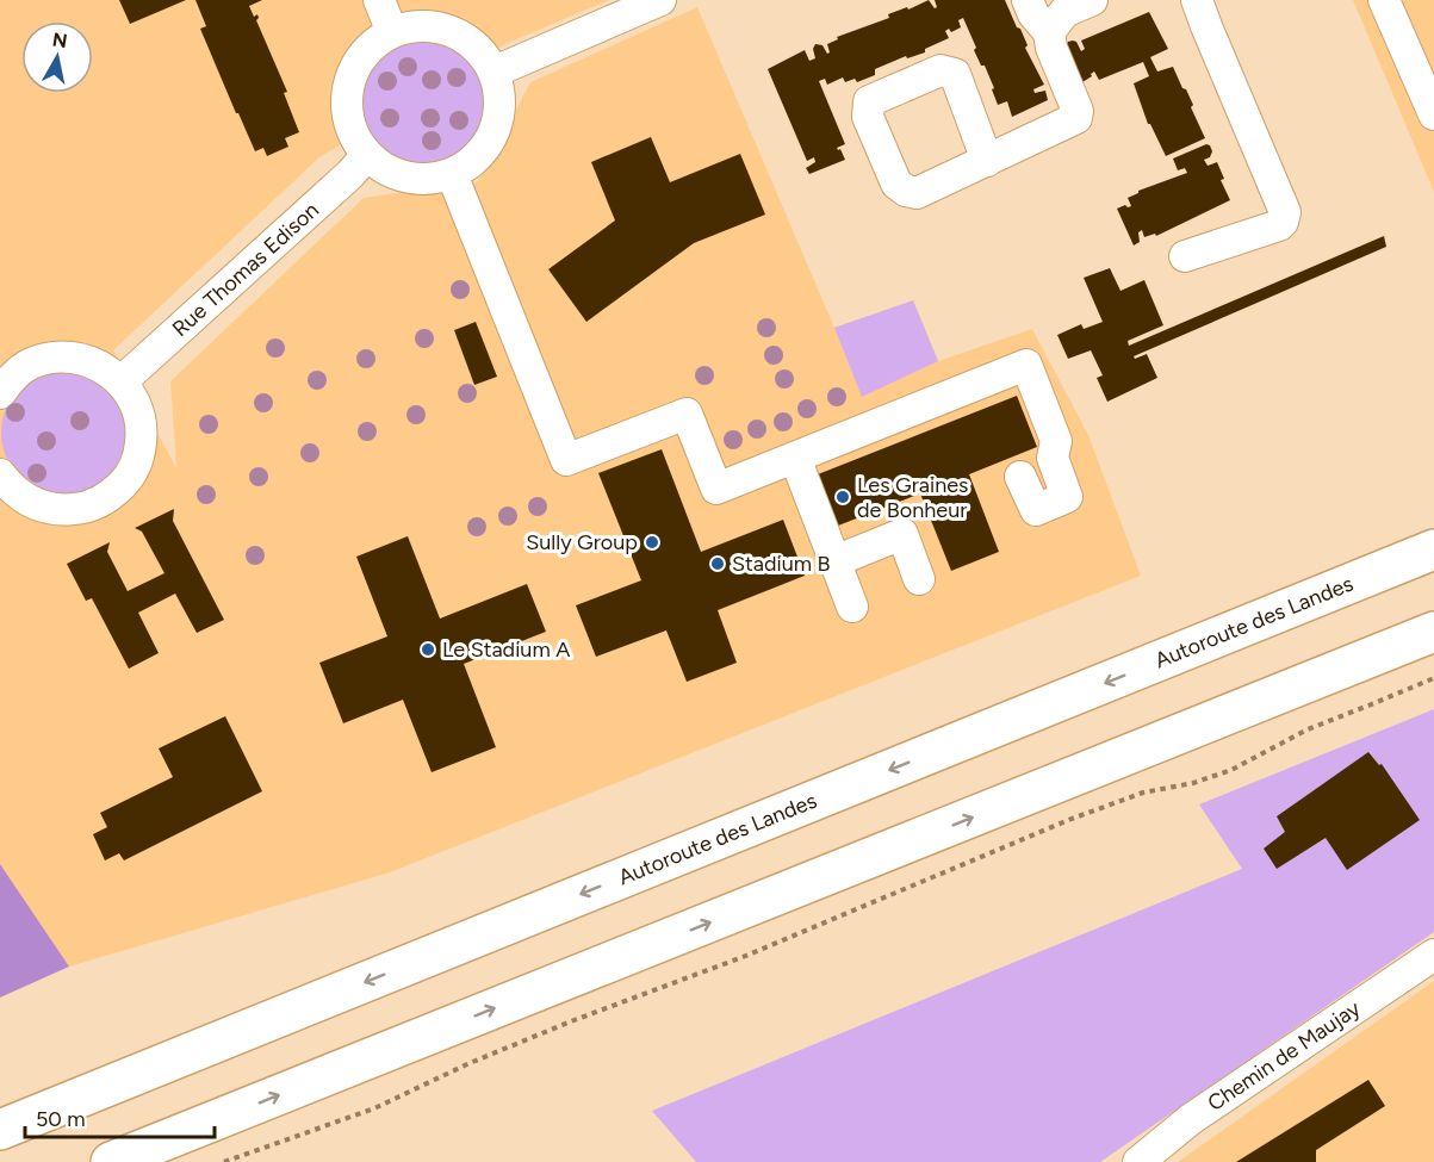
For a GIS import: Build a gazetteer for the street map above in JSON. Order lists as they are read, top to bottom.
{
  "streets": {
    "highway": ["Autoroute des Landes"],
    "street": ["Rue Thomas Edison", "Chemin de Maujay"]
  },
  "places": [
    "Les Graines de Bonheur",
    "Sully Group",
    "Stadium B",
    "Le Stadium A"
  ],
  "scale_bar": "50 m",
  "north": "top"
}
